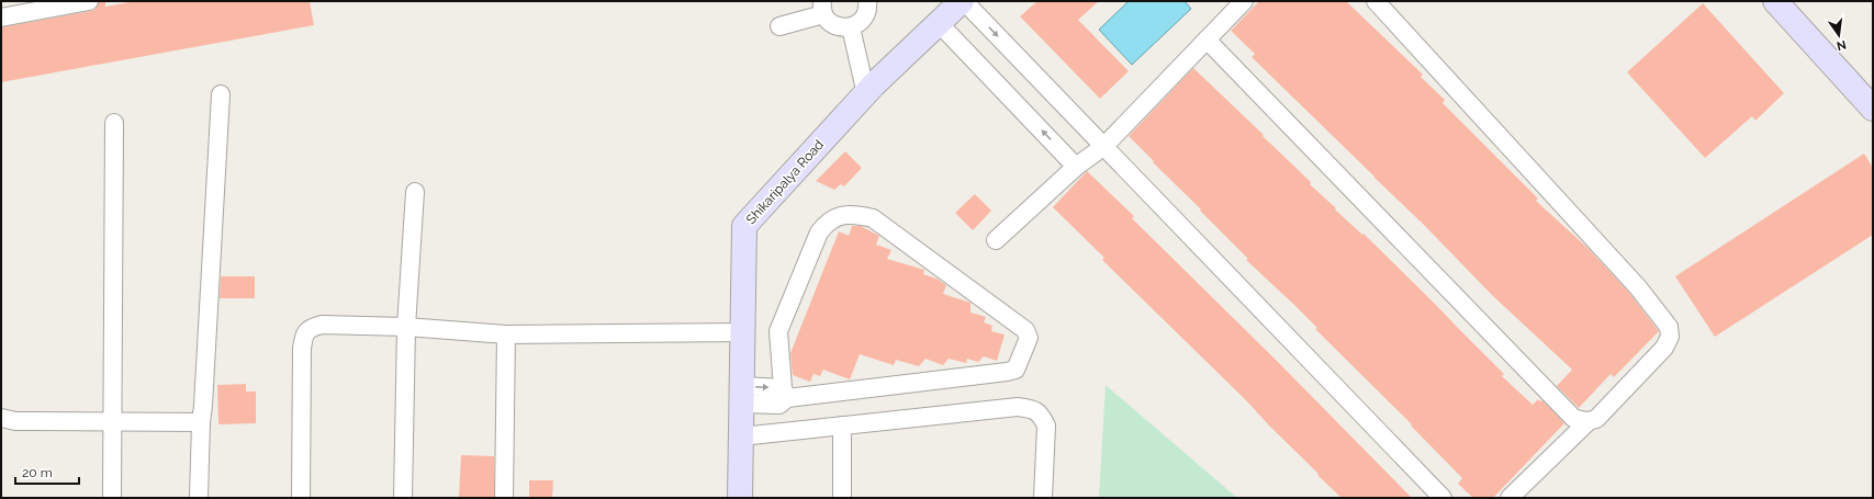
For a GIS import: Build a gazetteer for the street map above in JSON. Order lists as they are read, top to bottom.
{
  "streets": {
    "street": ["Shikaripalya Road"]
  },
  "scale_bar": "20 m",
  "north": "bottom"
}
